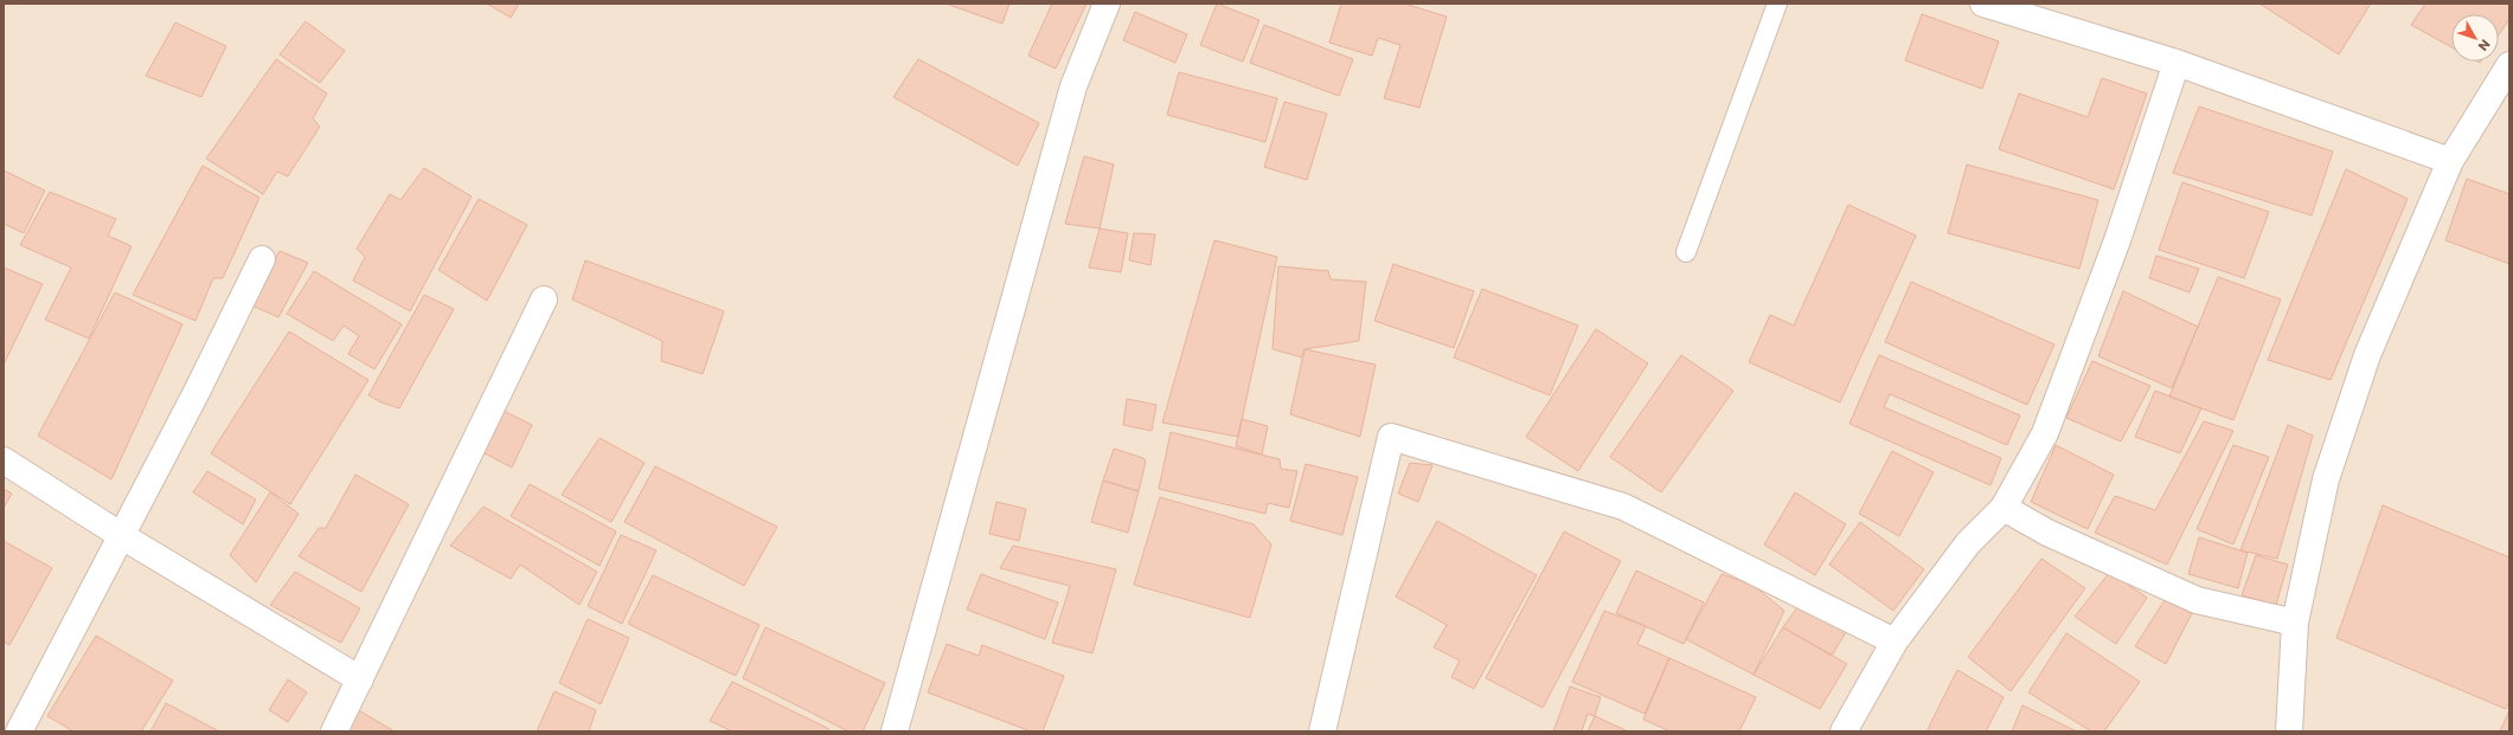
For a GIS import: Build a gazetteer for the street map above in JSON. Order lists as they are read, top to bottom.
{
  "north": "bottom right"
}
